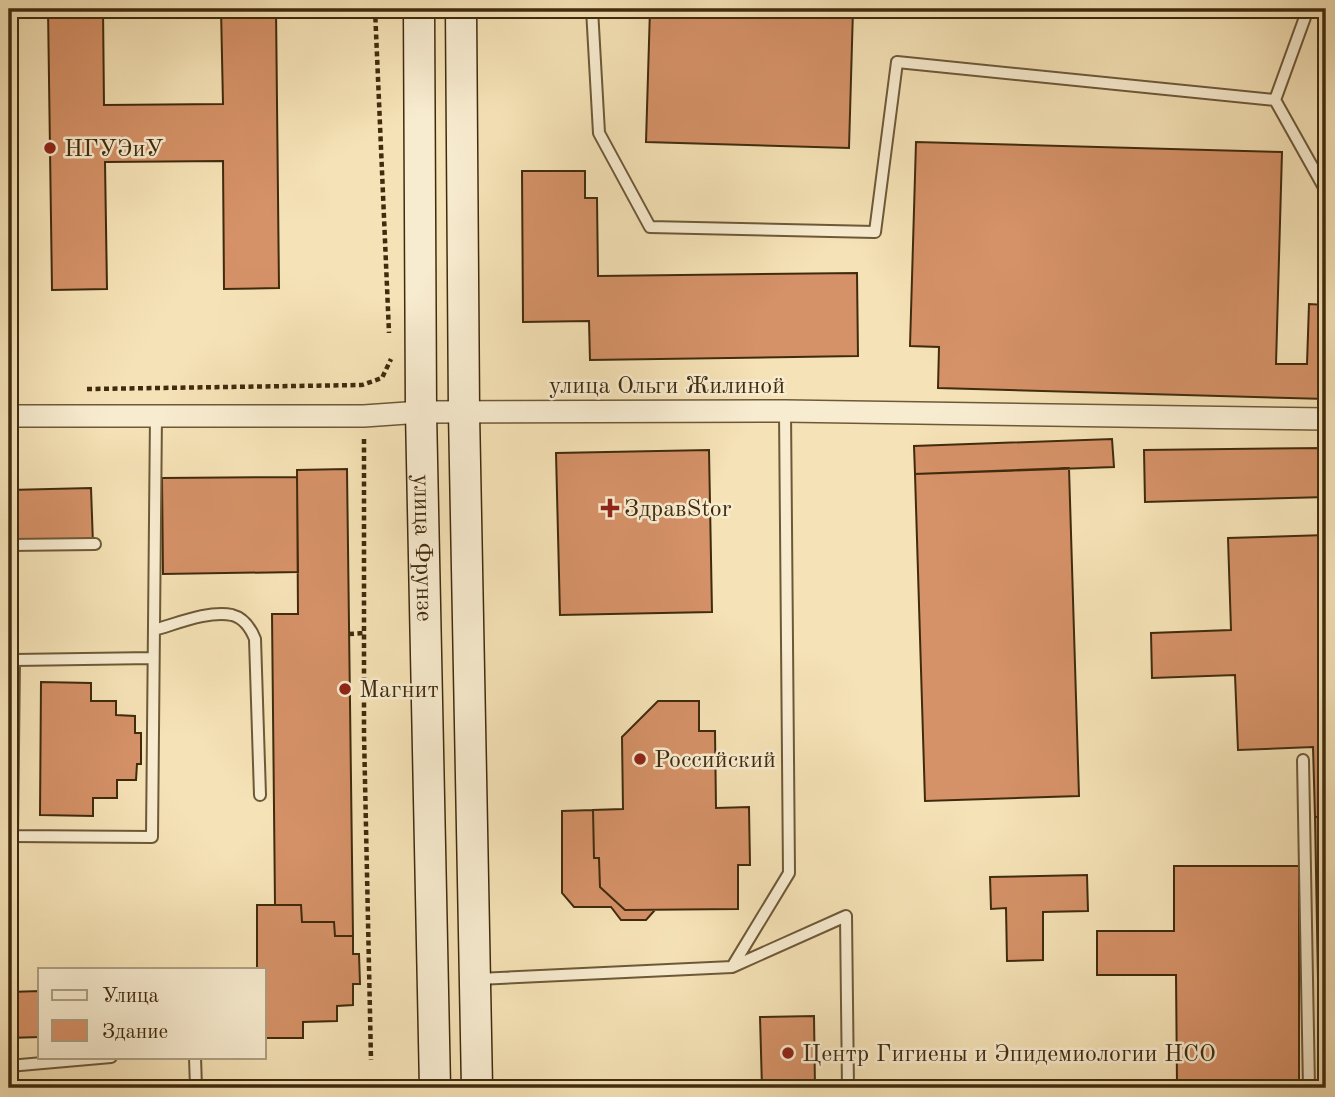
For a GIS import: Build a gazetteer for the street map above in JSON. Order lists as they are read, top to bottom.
{
  "streets": {
    "main road": ["улица Фрунзе"],
    "street": ["улица Ольги Жилиной"]
  },
  "crossings": [
    ["улица Ольги Жилиной", "улица Фрунзе"]
  ],
  "places": {
    "other": [
      "НГУЭиУ",
      "Магнит",
      "Российский",
      "Центр Гигиены и Эпидемиологии НСО"
    ],
    "health": ["ЗдравStor"]
  },
  "legend": ["Улица", "Здание"]
}
